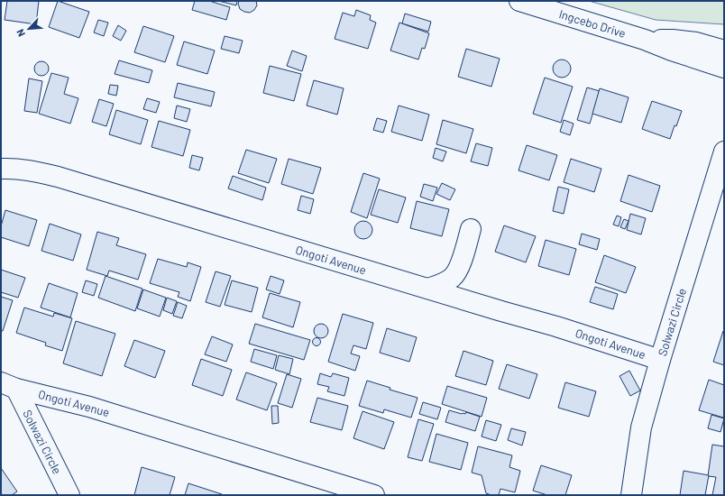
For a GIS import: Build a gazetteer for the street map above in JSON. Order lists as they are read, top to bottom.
{
  "streets": {
    "street": ["Ingcebo Drive", "Ongoti Avenue", "Solwazi Circle"]
  },
  "crossings": [
    ["Ongoti Avenue", "Solwazi Circle"]
  ],
  "north": "bottom left"
}
